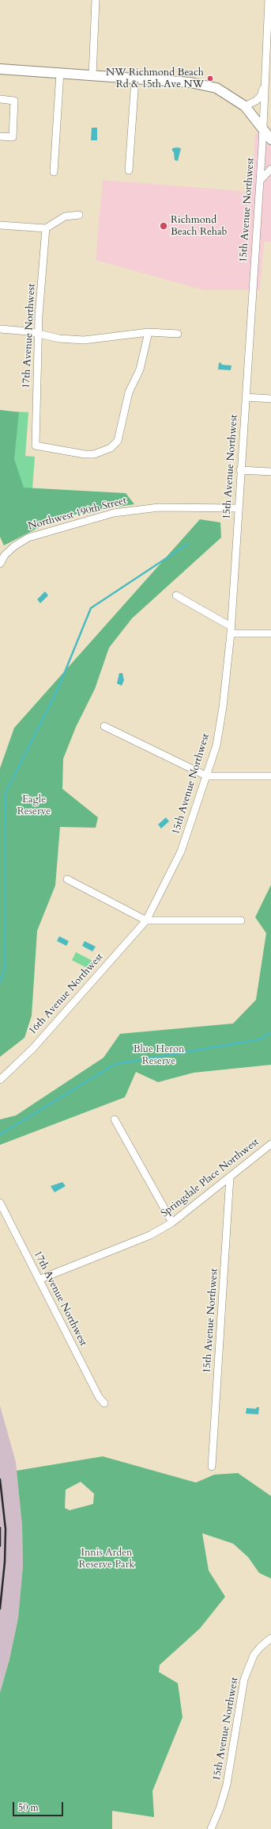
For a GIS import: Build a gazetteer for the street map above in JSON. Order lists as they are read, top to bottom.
{
  "streets": {
    "street": [
      "15th Avenue Northwest",
      "17th Avenue Northwest",
      "Northwest 190th Street",
      "16th Avenue Northwest",
      "Springdale Place Northwest"
    ]
  },
  "crossings": [
    ["15th Avenue Northwest", "Northwest 190th Street"],
    ["15th Avenue Northwest", "16th Avenue Northwest"],
    ["15th Avenue Northwest", "Springdale Place Northwest"],
    ["17th Avenue Northwest", "Springdale Place Northwest"]
  ],
  "parks": ["Eagle Reserve", "Blue Heron Reserve", "Innis Arden Reserve Park"],
  "places": ["NW Richmond Beach Rd & 15th Ave NW", "Richmond Beach Rehab"],
  "scale_bar": "50 m"
}
